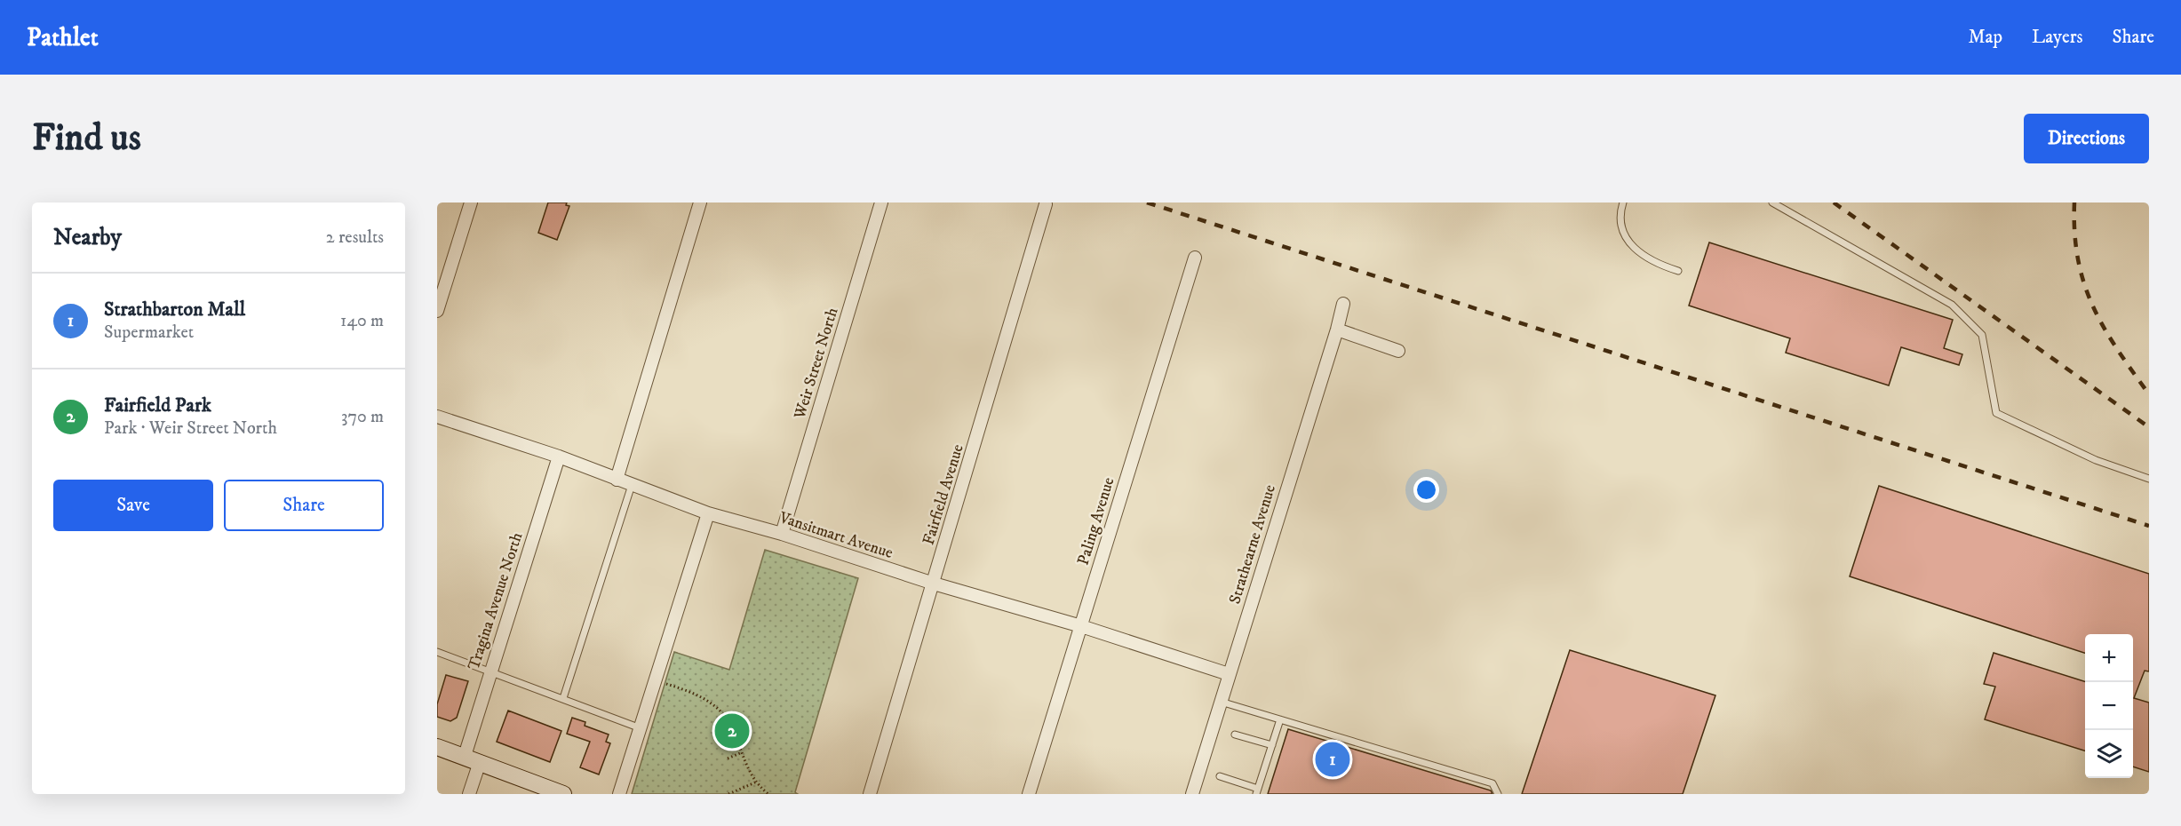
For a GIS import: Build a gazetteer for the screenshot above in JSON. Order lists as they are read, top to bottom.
{
  "streets": {
    "street": [
      "Weir Street North",
      "Fairfield Avenue",
      "Paling Avenue",
      "Vansitmart Avenue",
      "Strathearne Avenue",
      "Tragina Avenue North"
    ]
  },
  "crossings": [
    ["Weir Street North", "Vansitmart Avenue"],
    ["Fairfield Avenue", "Vansitmart Avenue"],
    ["Paling Avenue", "Vansitmart Avenue"],
    ["Vansitmart Avenue", "Strathearne Avenue"],
    ["Vansitmart Avenue", "Tragina Avenue North"]
  ],
  "page": {
    "header": "Pathlet",
    "nav": ["Map", "Layers", "Share"],
    "buttons": [
      "Directions",
      ["Save", "Share"]
    ],
    "title": "Find us",
    "heading": ["Nearby", "2 results"],
    "list": [
      {
        "mark": "1",
        "name": "Strathbarton Mall",
        "note": "Supermarket",
        "value": "140 m"
      },
      {
        "mark": "2",
        "name": "Fairfield Park",
        "note": "Park · Weir Street North",
        "value": "370 m"
      }
    ],
    "map_buttons": ["+", "−"],
    "pins": ["2", "1"]
  }
}
